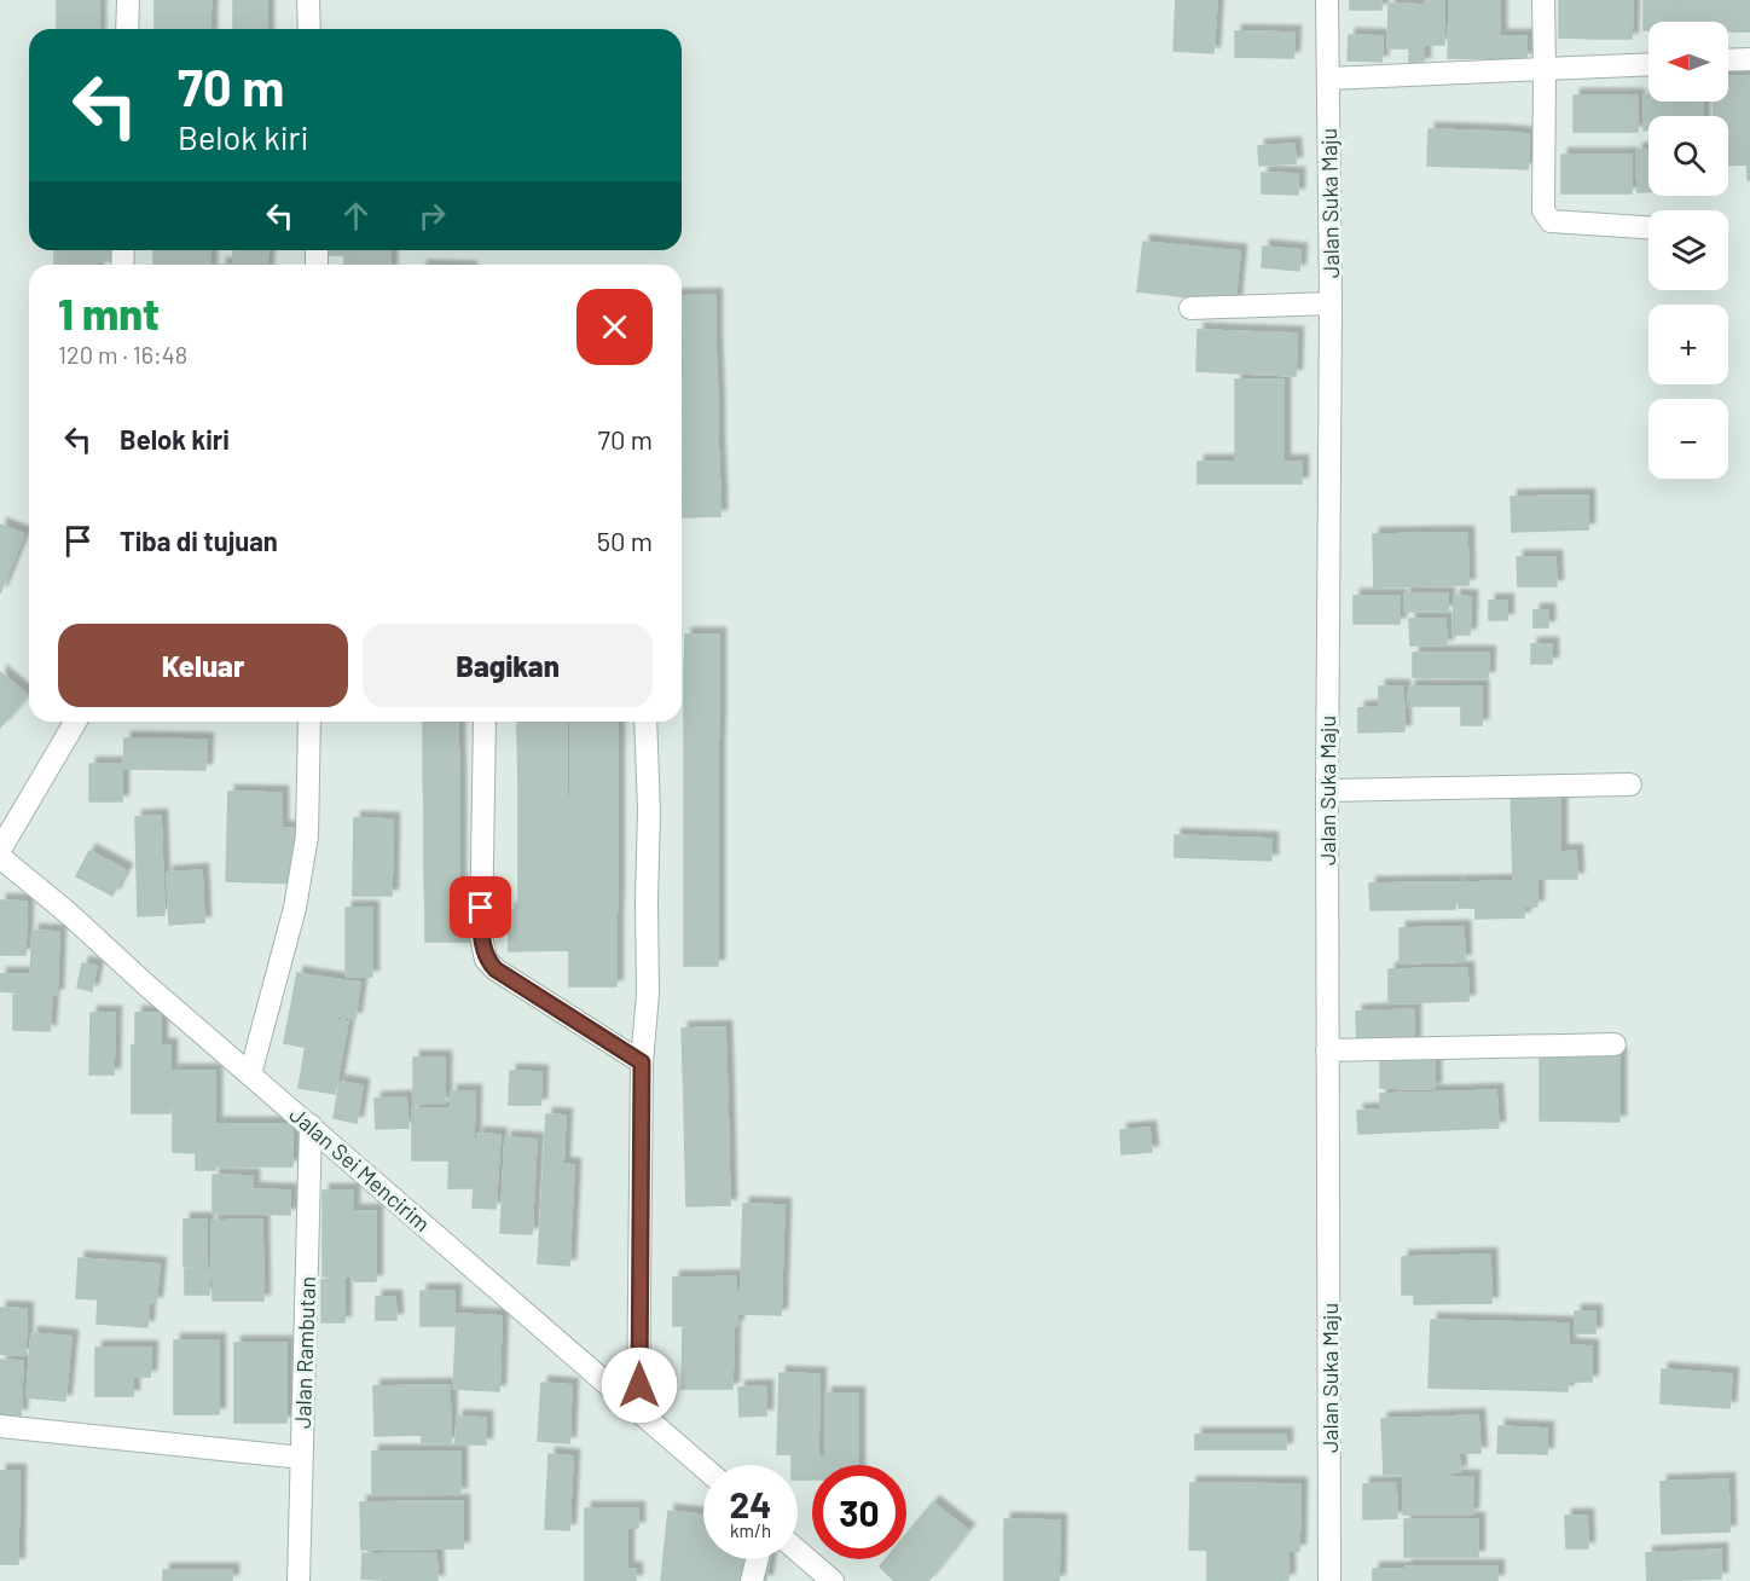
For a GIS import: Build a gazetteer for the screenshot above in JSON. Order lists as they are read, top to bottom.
{
  "streets": {
    "street": ["Jalan Suka Maju", "Jalan Sei Mencirim", "Jalan Rambutan"]
  },
  "crossings": [
    ["Jalan Sei Mencirim", "Jalan Rambutan"]
  ],
  "north": "left",
  "page": {
    "map_buttons": ["+", "−"],
    "turn": ["70 m", "Belok kiri"],
    "heading": ["1 mnt", "120 m · 16:48"],
    "list": [
      {
        "name": "Belok kiri",
        "value": "70 m"
      },
      {
        "name": "Tiba di tujuan",
        "value": "50 m"
      }
    ],
    "buttons": ["Keluar", "Bagikan"],
    "speed": "24 km/h",
    "limit": "30"
  }
}
